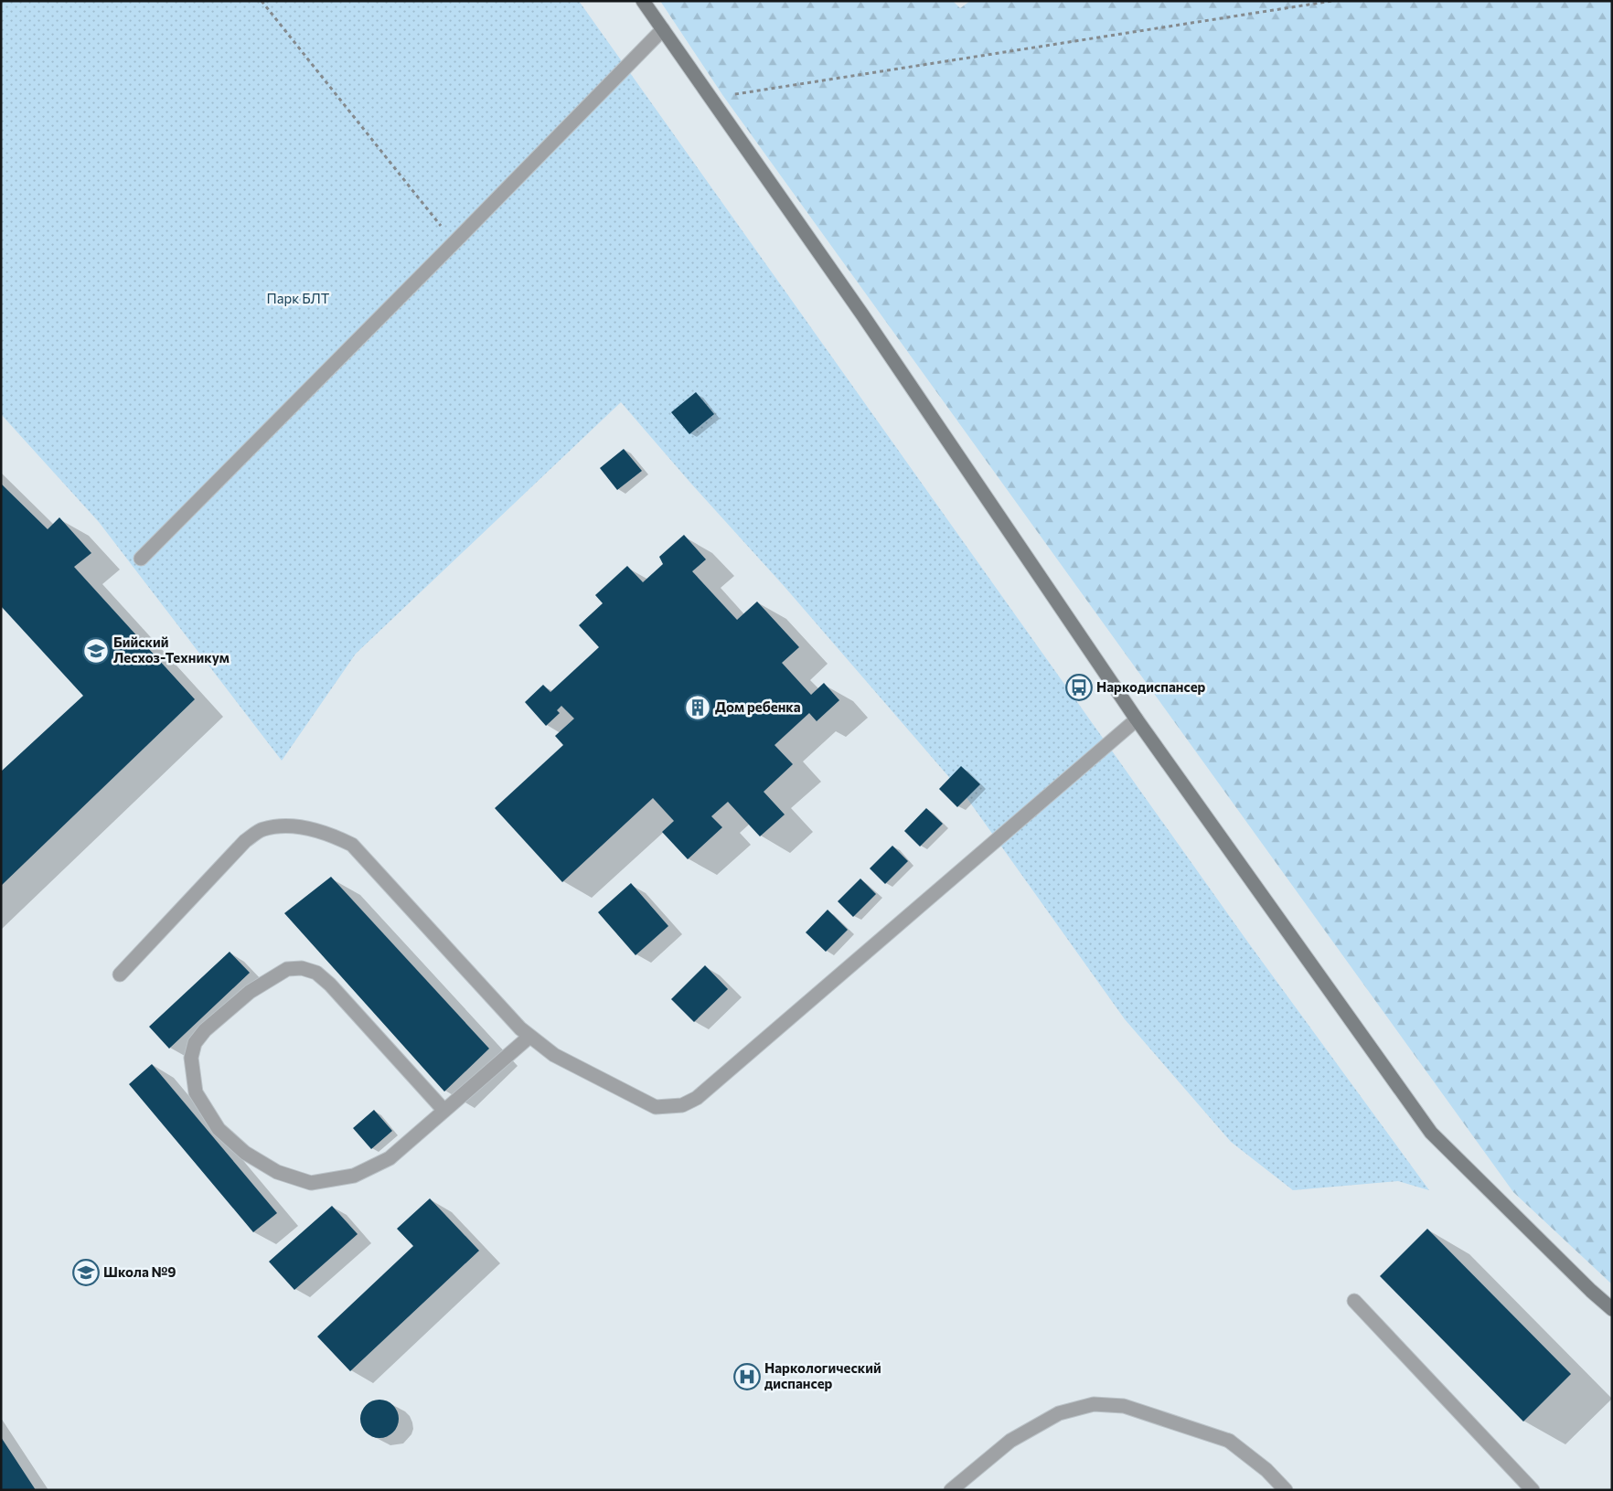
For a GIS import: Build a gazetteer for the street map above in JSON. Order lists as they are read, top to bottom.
{
  "parks": ["Парк БЛТ"],
  "places": {
    "school or university": ["Бийский Лесхоз-Техникум", "Школа №9"],
    "bus stop": ["Наркодиспансер"],
    "building": ["Дом ребенка"],
    "hospital": ["Наркологический диспансер"]
  }
}
